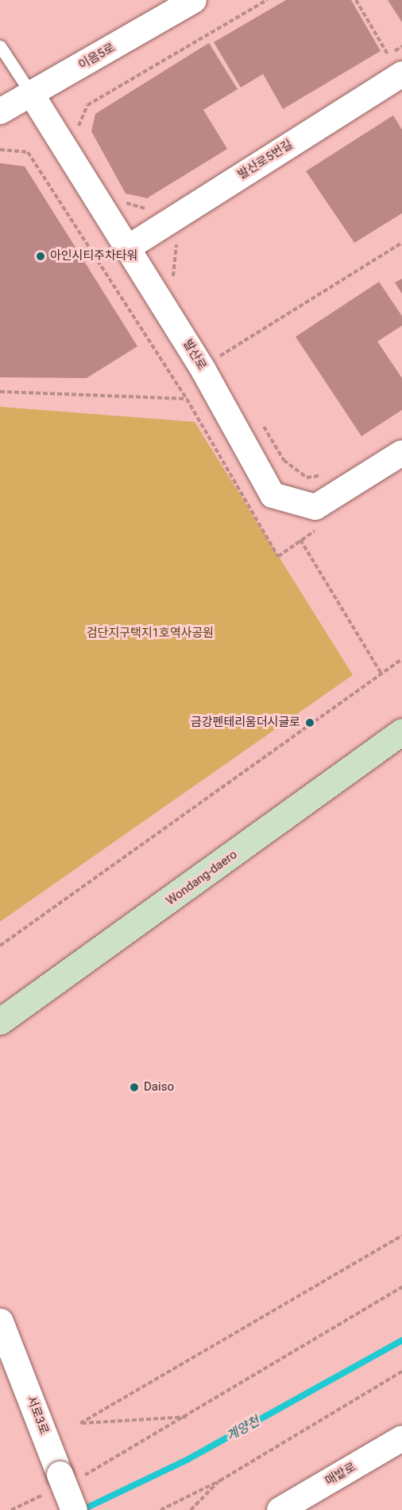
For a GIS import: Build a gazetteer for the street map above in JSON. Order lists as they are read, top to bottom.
{
  "streets": {
    "main road": ["Wondang-daero"],
    "street": [
      "이음5로",
      "발산로5번길",
      "발산로",
      "서로3로",
      "매밭로"
    ]
  },
  "crossings": [
    ["이음5로", "발산로"],
    ["발산로5번길", "발산로"]
  ],
  "water": ["계양천"],
  "parks": ["검단지구택지1호역사공원"],
  "places": ["아인시티주차타워", "금강펜테리움더시글로", "Daiso"]
}
